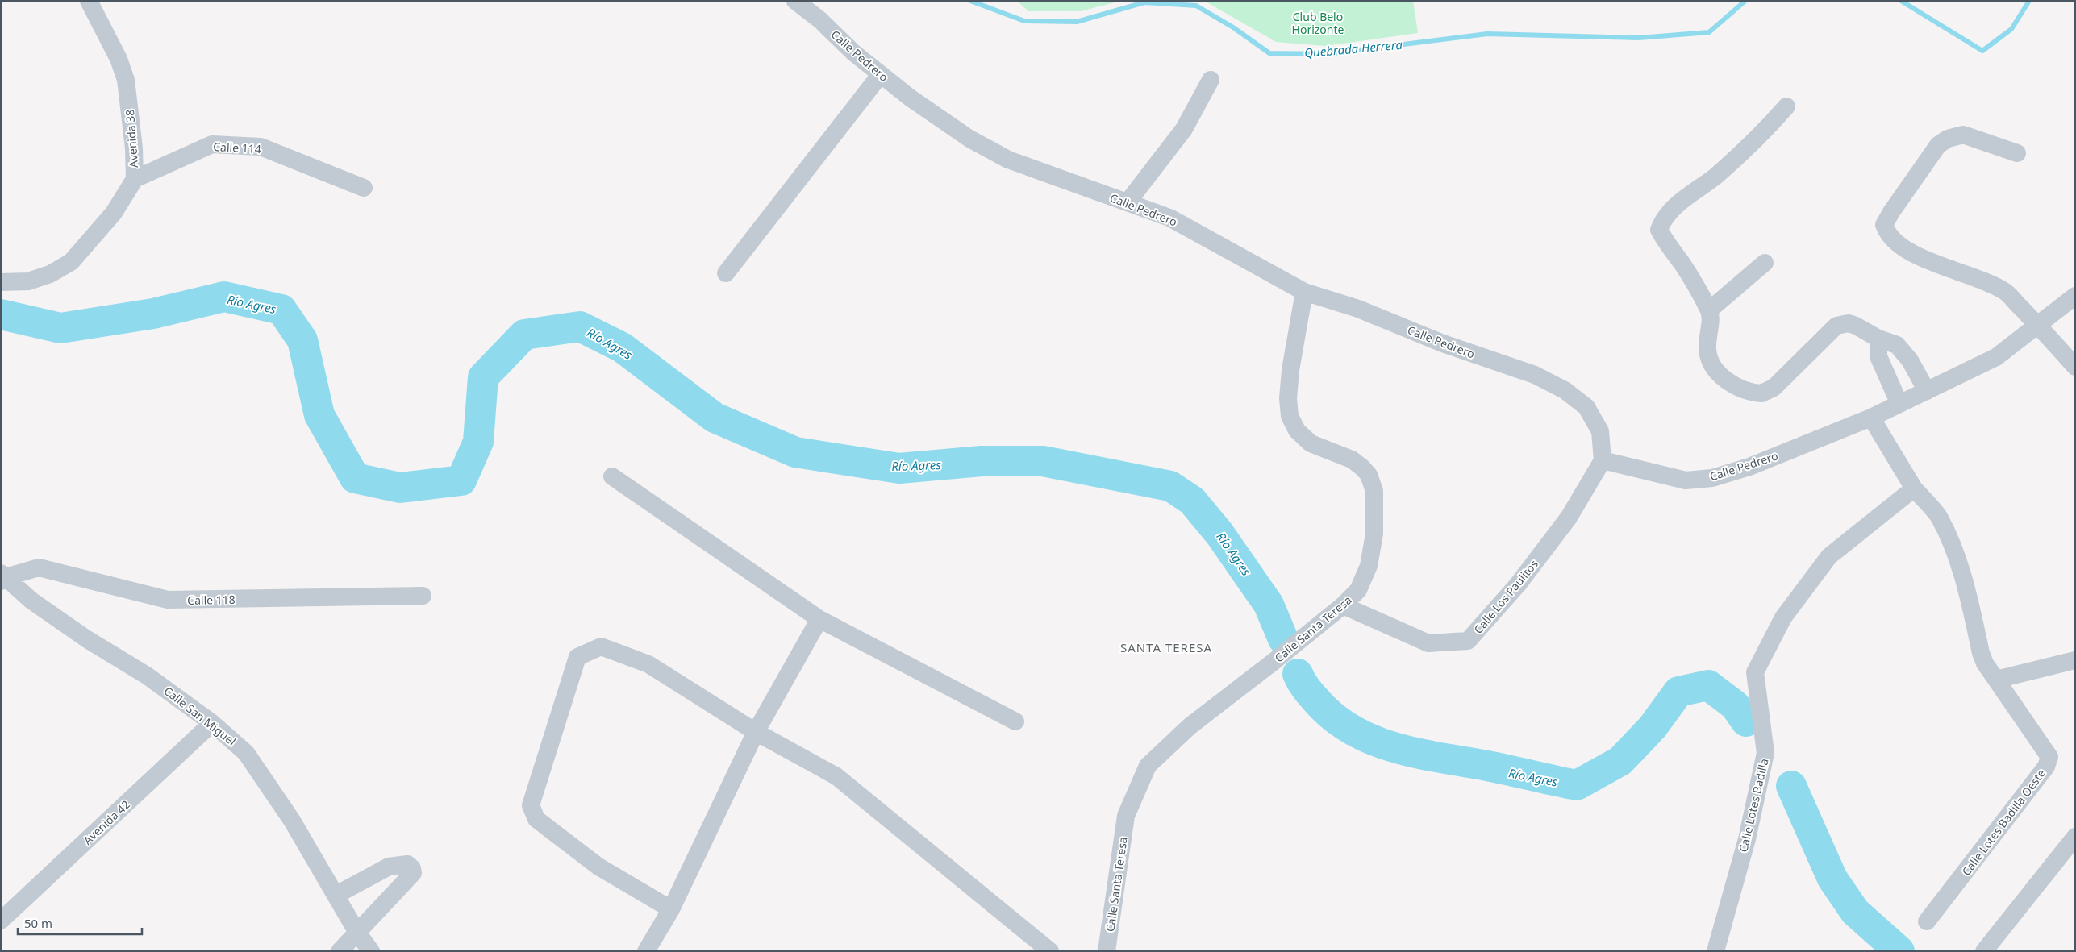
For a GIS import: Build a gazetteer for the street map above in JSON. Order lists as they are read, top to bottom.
{
  "streets": {
    "street": [
      "Calle Pedrero",
      "Avenida 38",
      "Calle 114",
      "Calle Los Paulitos",
      "Calle 118",
      "Calle Santa Teresa",
      "Calle San Miguel",
      "Calle Lotes Badilla",
      "Avenida 42",
      "Calle Lotes Badilla Oeste"
    ]
  },
  "crossings": [
    ["Calle Pedrero", "Calle Los Paulitos"],
    ["Calle Pedrero", "Calle Santa Teresa"],
    ["Avenida 38", "Calle 114"],
    ["Calle Los Paulitos", "Calle Santa Teresa"],
    ["Calle 118", "Calle San Miguel"],
    ["Calle San Miguel", "Avenida 42"]
  ],
  "districts": ["SANTA TERESA"],
  "water": ["Quebrada Herrera", "Río Agres"],
  "parks": ["Club Belo Horizonte"],
  "scale_bar": "50 m"
}
